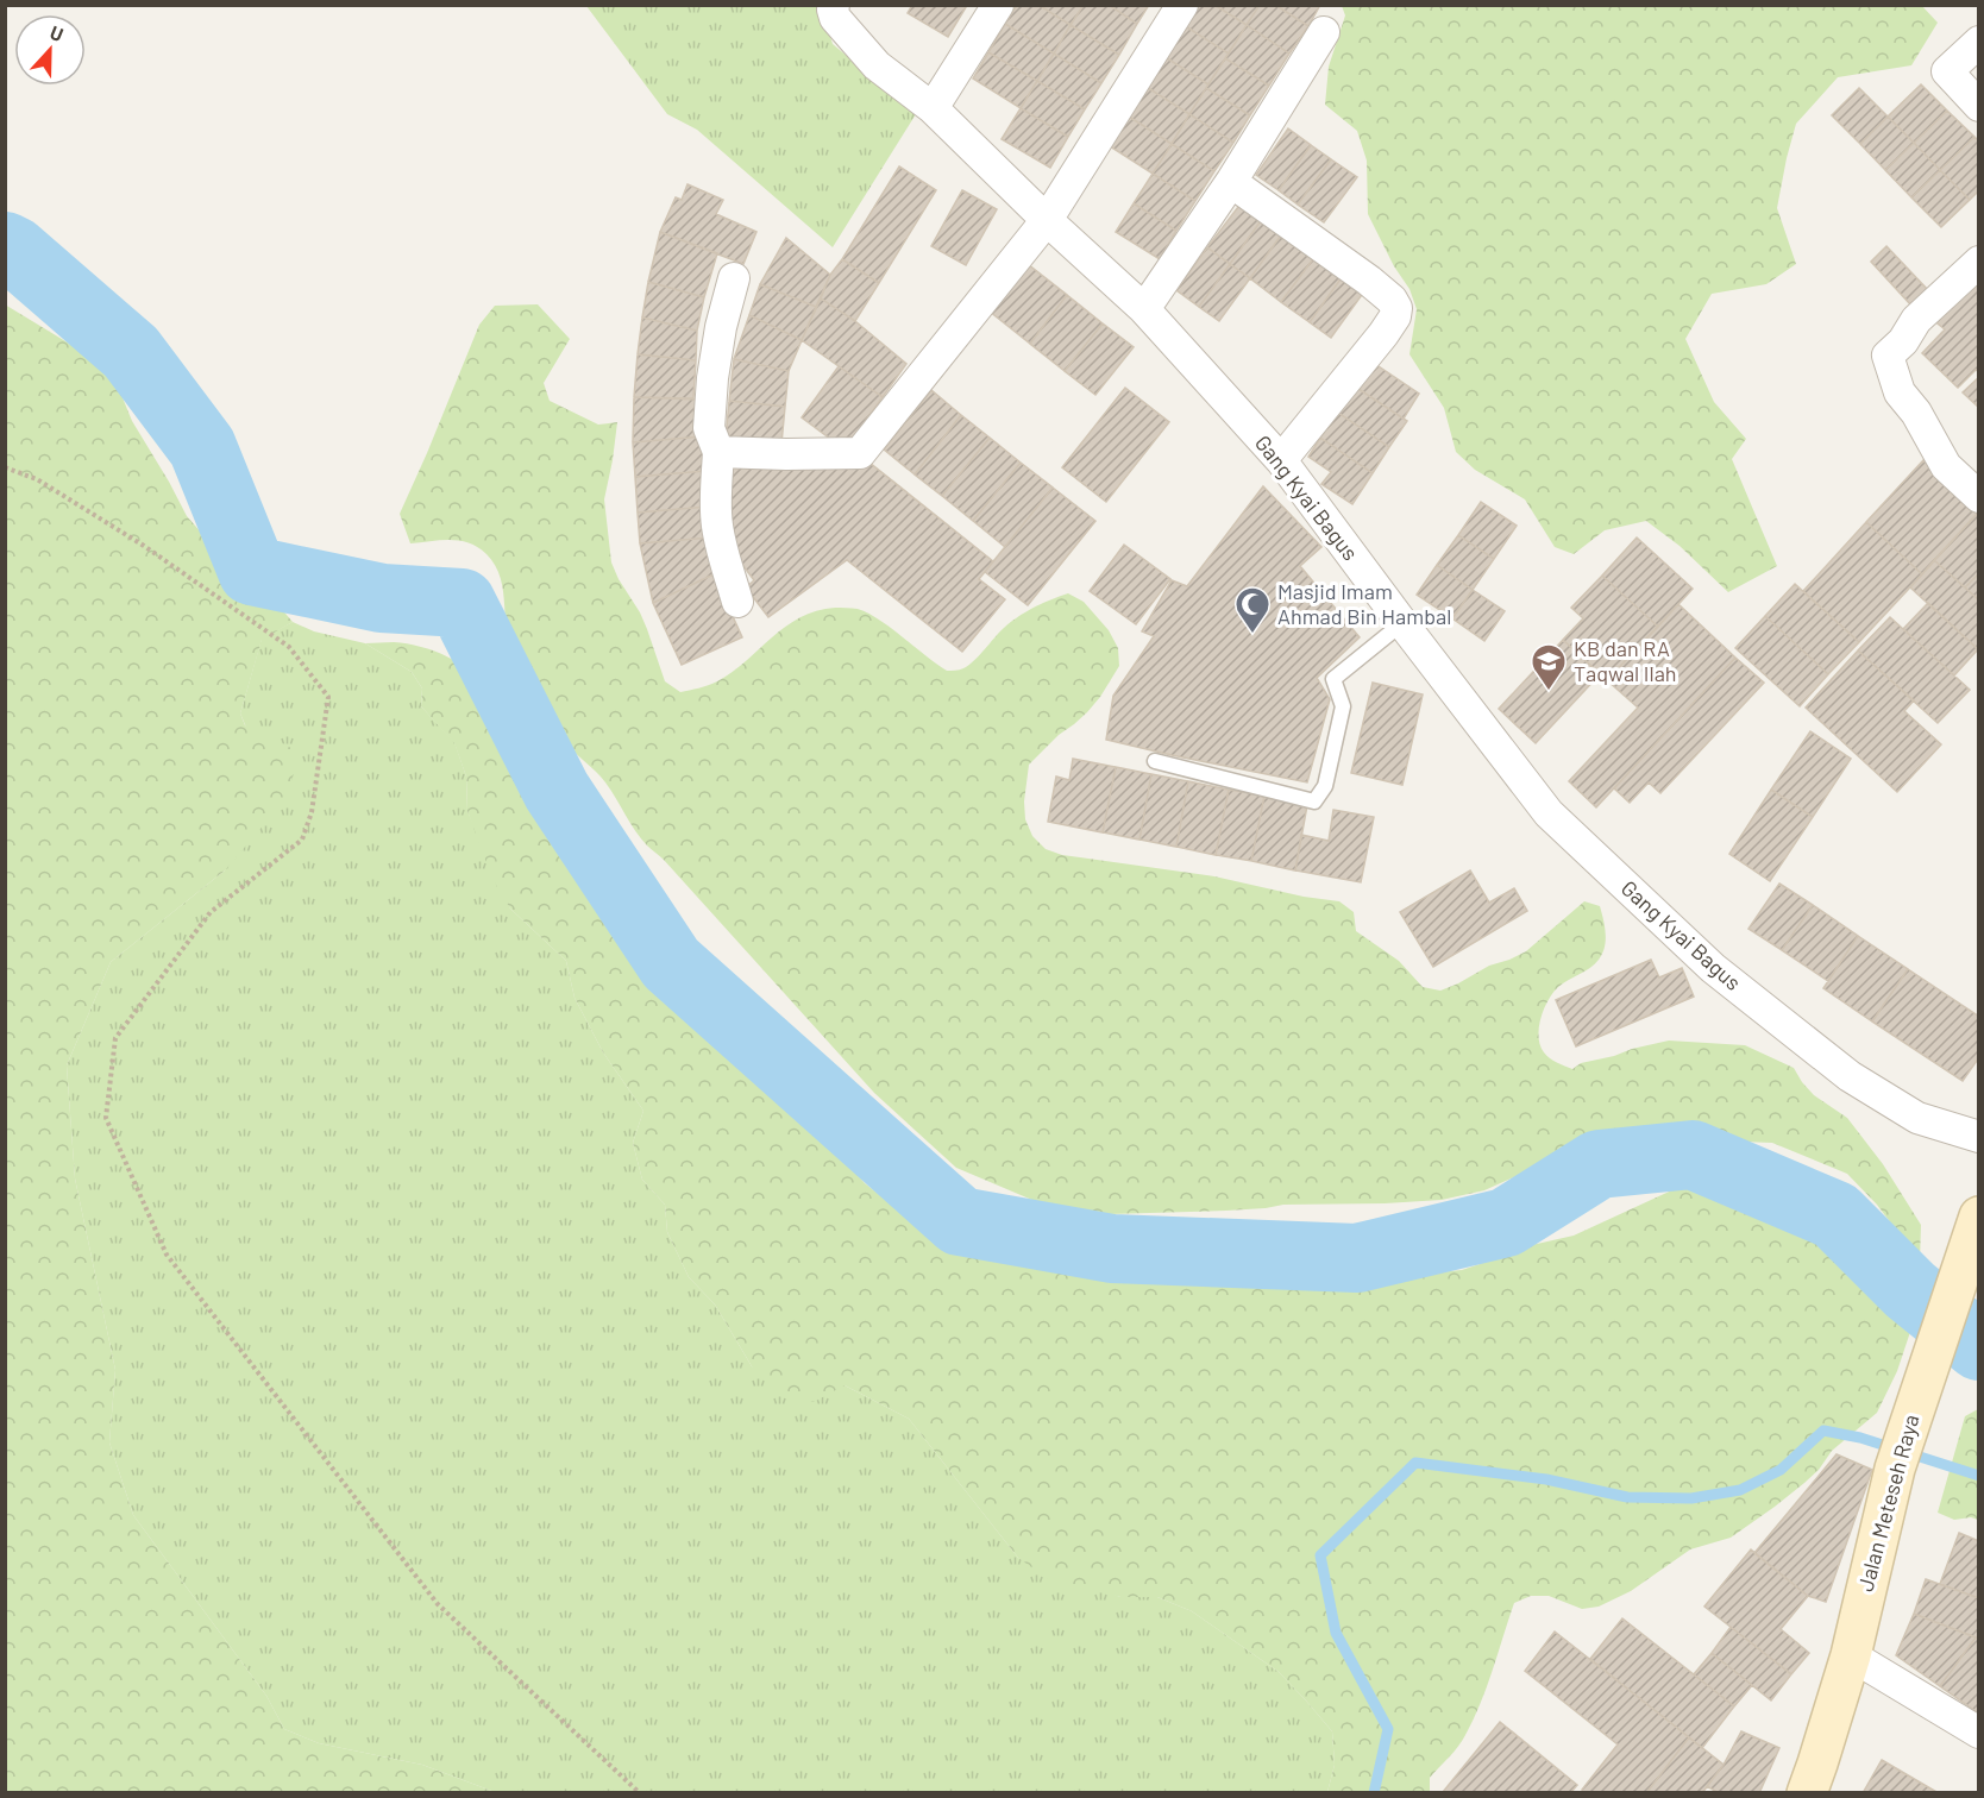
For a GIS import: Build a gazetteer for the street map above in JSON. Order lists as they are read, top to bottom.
{
  "streets": {
    "main road": ["Jalan Meteseh Raya"],
    "street": ["Gang Kyai Bagus"]
  },
  "places": {
    "mosque": ["Masjid Imam Ahmad Bin Hambal"],
    "school or university": ["KB dan RA Taqwal Ilah"]
  },
  "north": "top"
}
